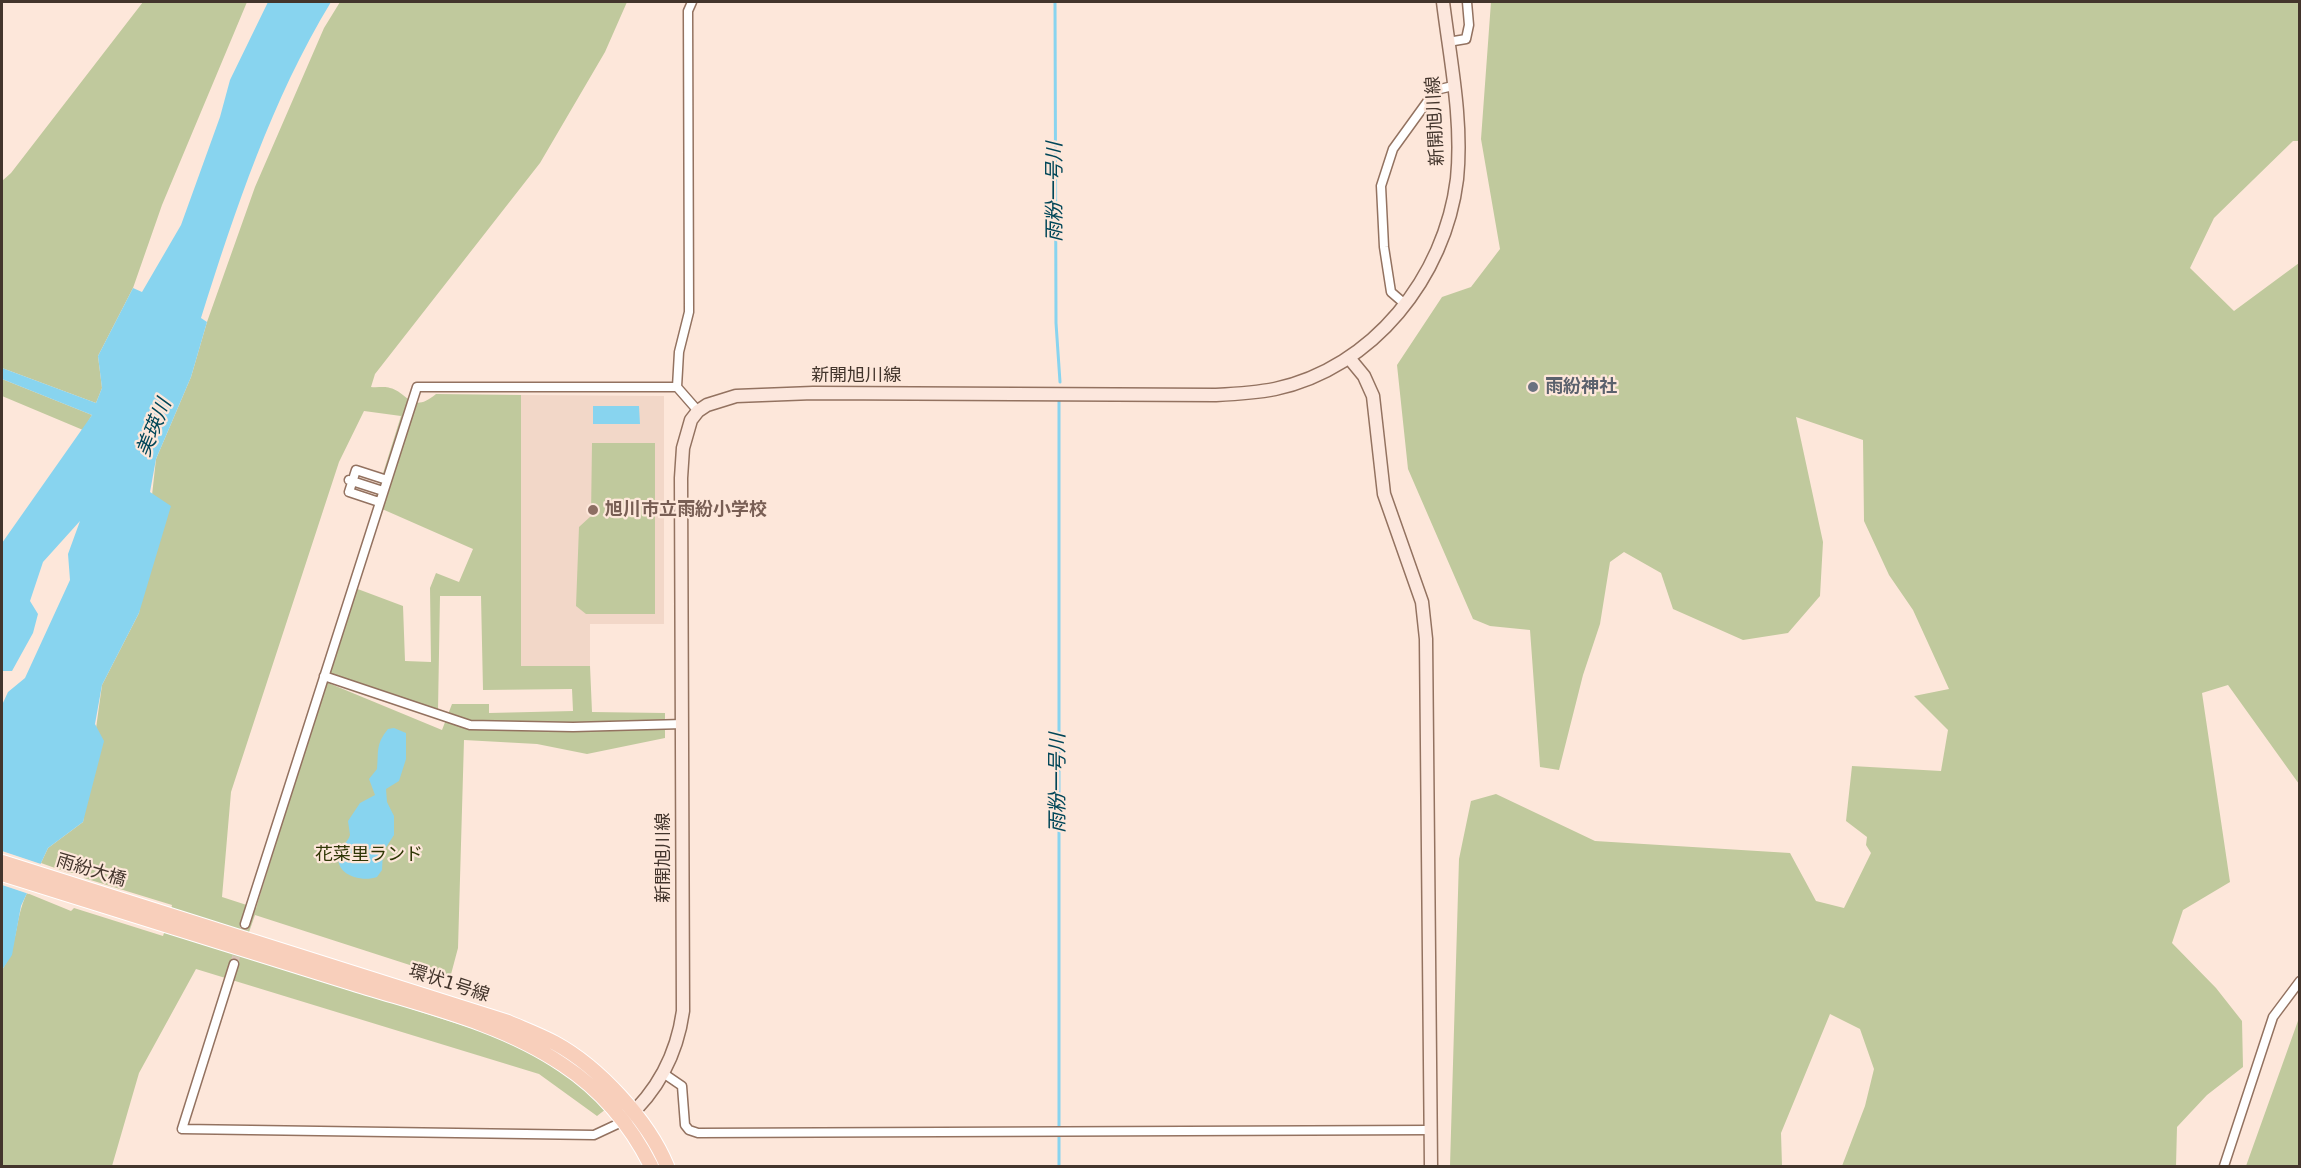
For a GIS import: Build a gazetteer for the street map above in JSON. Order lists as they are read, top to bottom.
{
  "streets": {
    "main road": ["新開旭川線", "雨紛大橋", "環状1号線"]
  },
  "crossings": [
    ["新開旭川線", "環状1号線"],
    ["雨紛大橋", "環状1号線"]
  ],
  "water": ["雨粉一号川", "美瑛川"],
  "parks": ["花菜里ランド"],
  "places": ["雨紛神社", "旭川市立雨紛小学校"]
}
